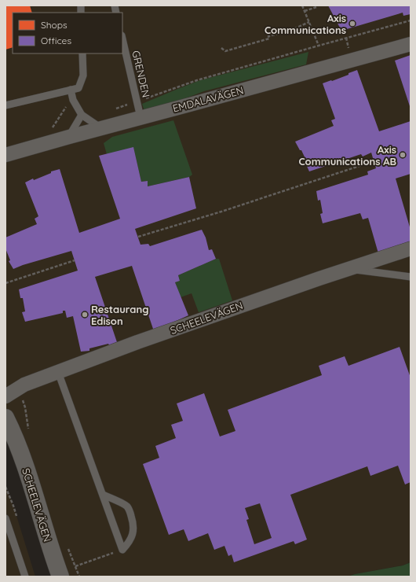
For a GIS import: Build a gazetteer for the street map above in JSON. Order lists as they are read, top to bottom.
{
  "streets": {
    "street": ["EMDALAVÄGEN", "SCHEELEVÄGEN"],
    "lane": ["GRENDEN"]
  },
  "crossings": [
    ["GRENDEN", "EMDALAVÄGEN"]
  ],
  "places": ["Axis Communications", "Axis Communications AB", "Restaurang Edison"],
  "legend": ["Shops", "Offices"]
}
